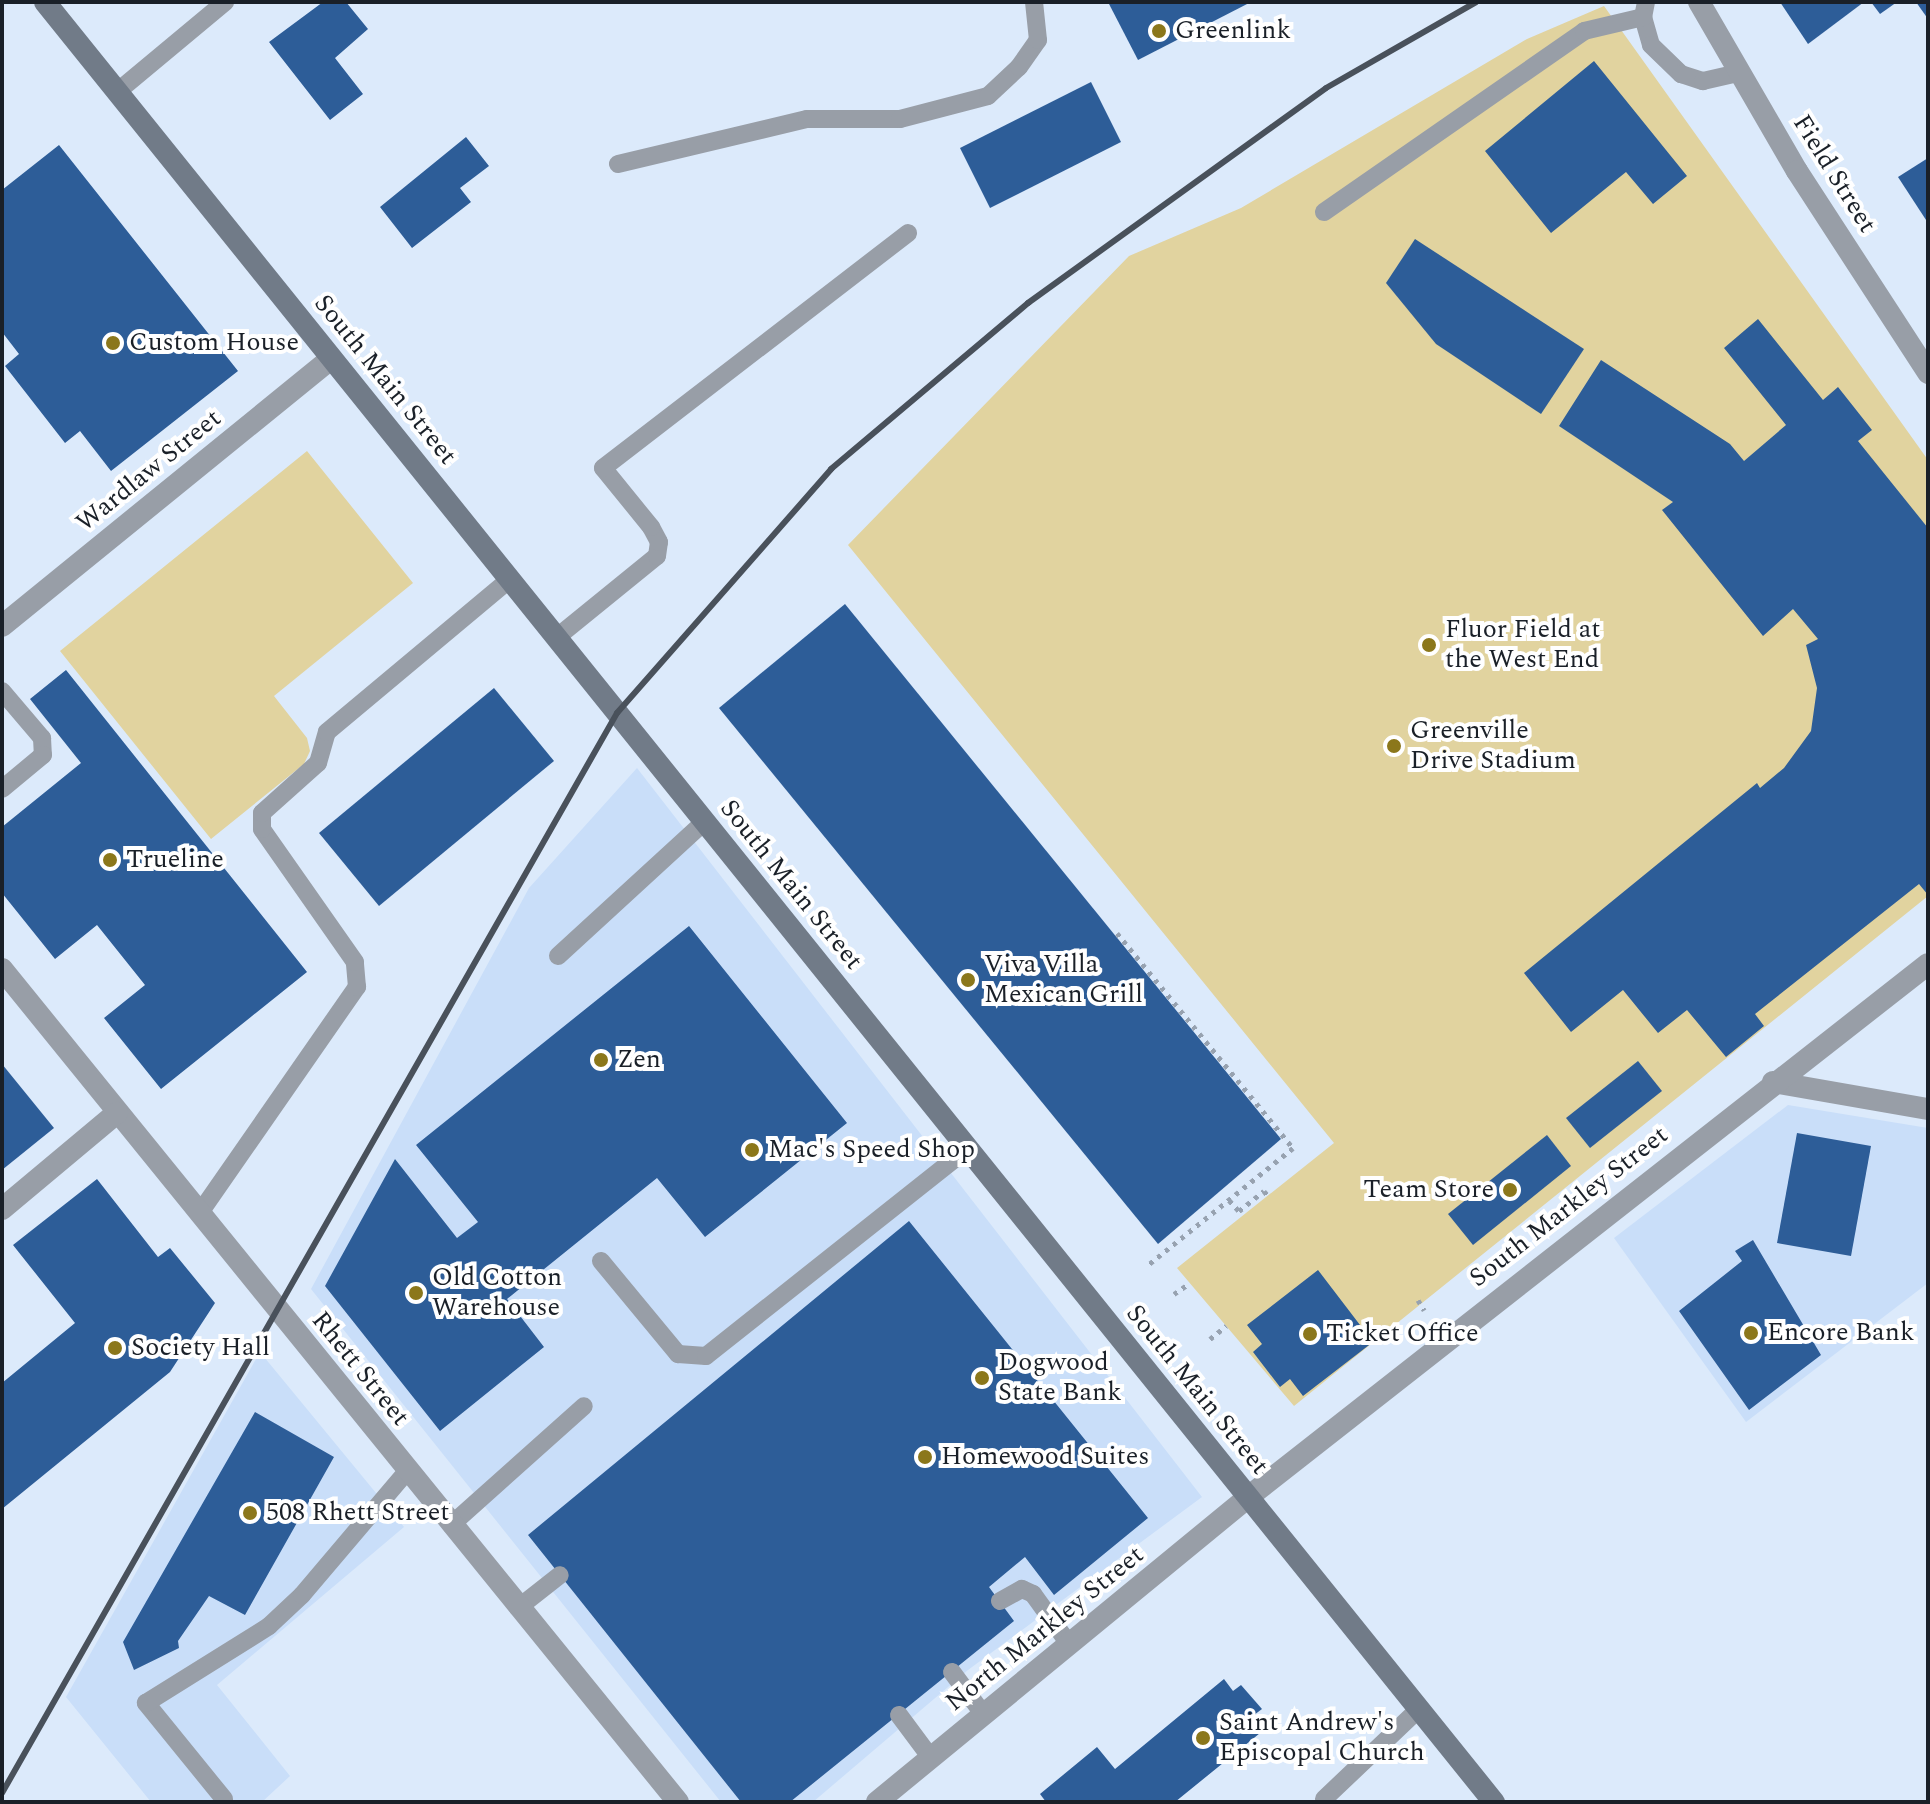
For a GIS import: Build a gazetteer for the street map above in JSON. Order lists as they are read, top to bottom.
{
  "streets": {
    "main road": ["South Main Street"],
    "street": [
      "Field Street",
      "Wardlaw Street",
      "South Markley Street",
      "Rhett Street",
      "North Markley Street"
    ]
  },
  "crossings": [
    ["South Main Street", "Wardlaw Street"],
    ["South Main Street", "South Markley Street"],
    ["South Main Street", "North Markley Street"],
    ["South Markley Street", "North Markley Street"]
  ],
  "places": [
    "Greenlink",
    "Custom House",
    "Fluor Field at the West End",
    "Greenville Drive Stadium",
    "Trueline",
    "Viva Villa Mexican Grill",
    "Zen",
    "Mac's Speed Shop",
    "Team Store",
    "Old Cotton Warehouse",
    "Encore Bank",
    "Ticket Office",
    "Society Hall",
    "Dogwood State Bank",
    "Homewood Suites",
    "508 Rhett Street",
    "Saint Andrew's Episcopal Church"
  ]
}
